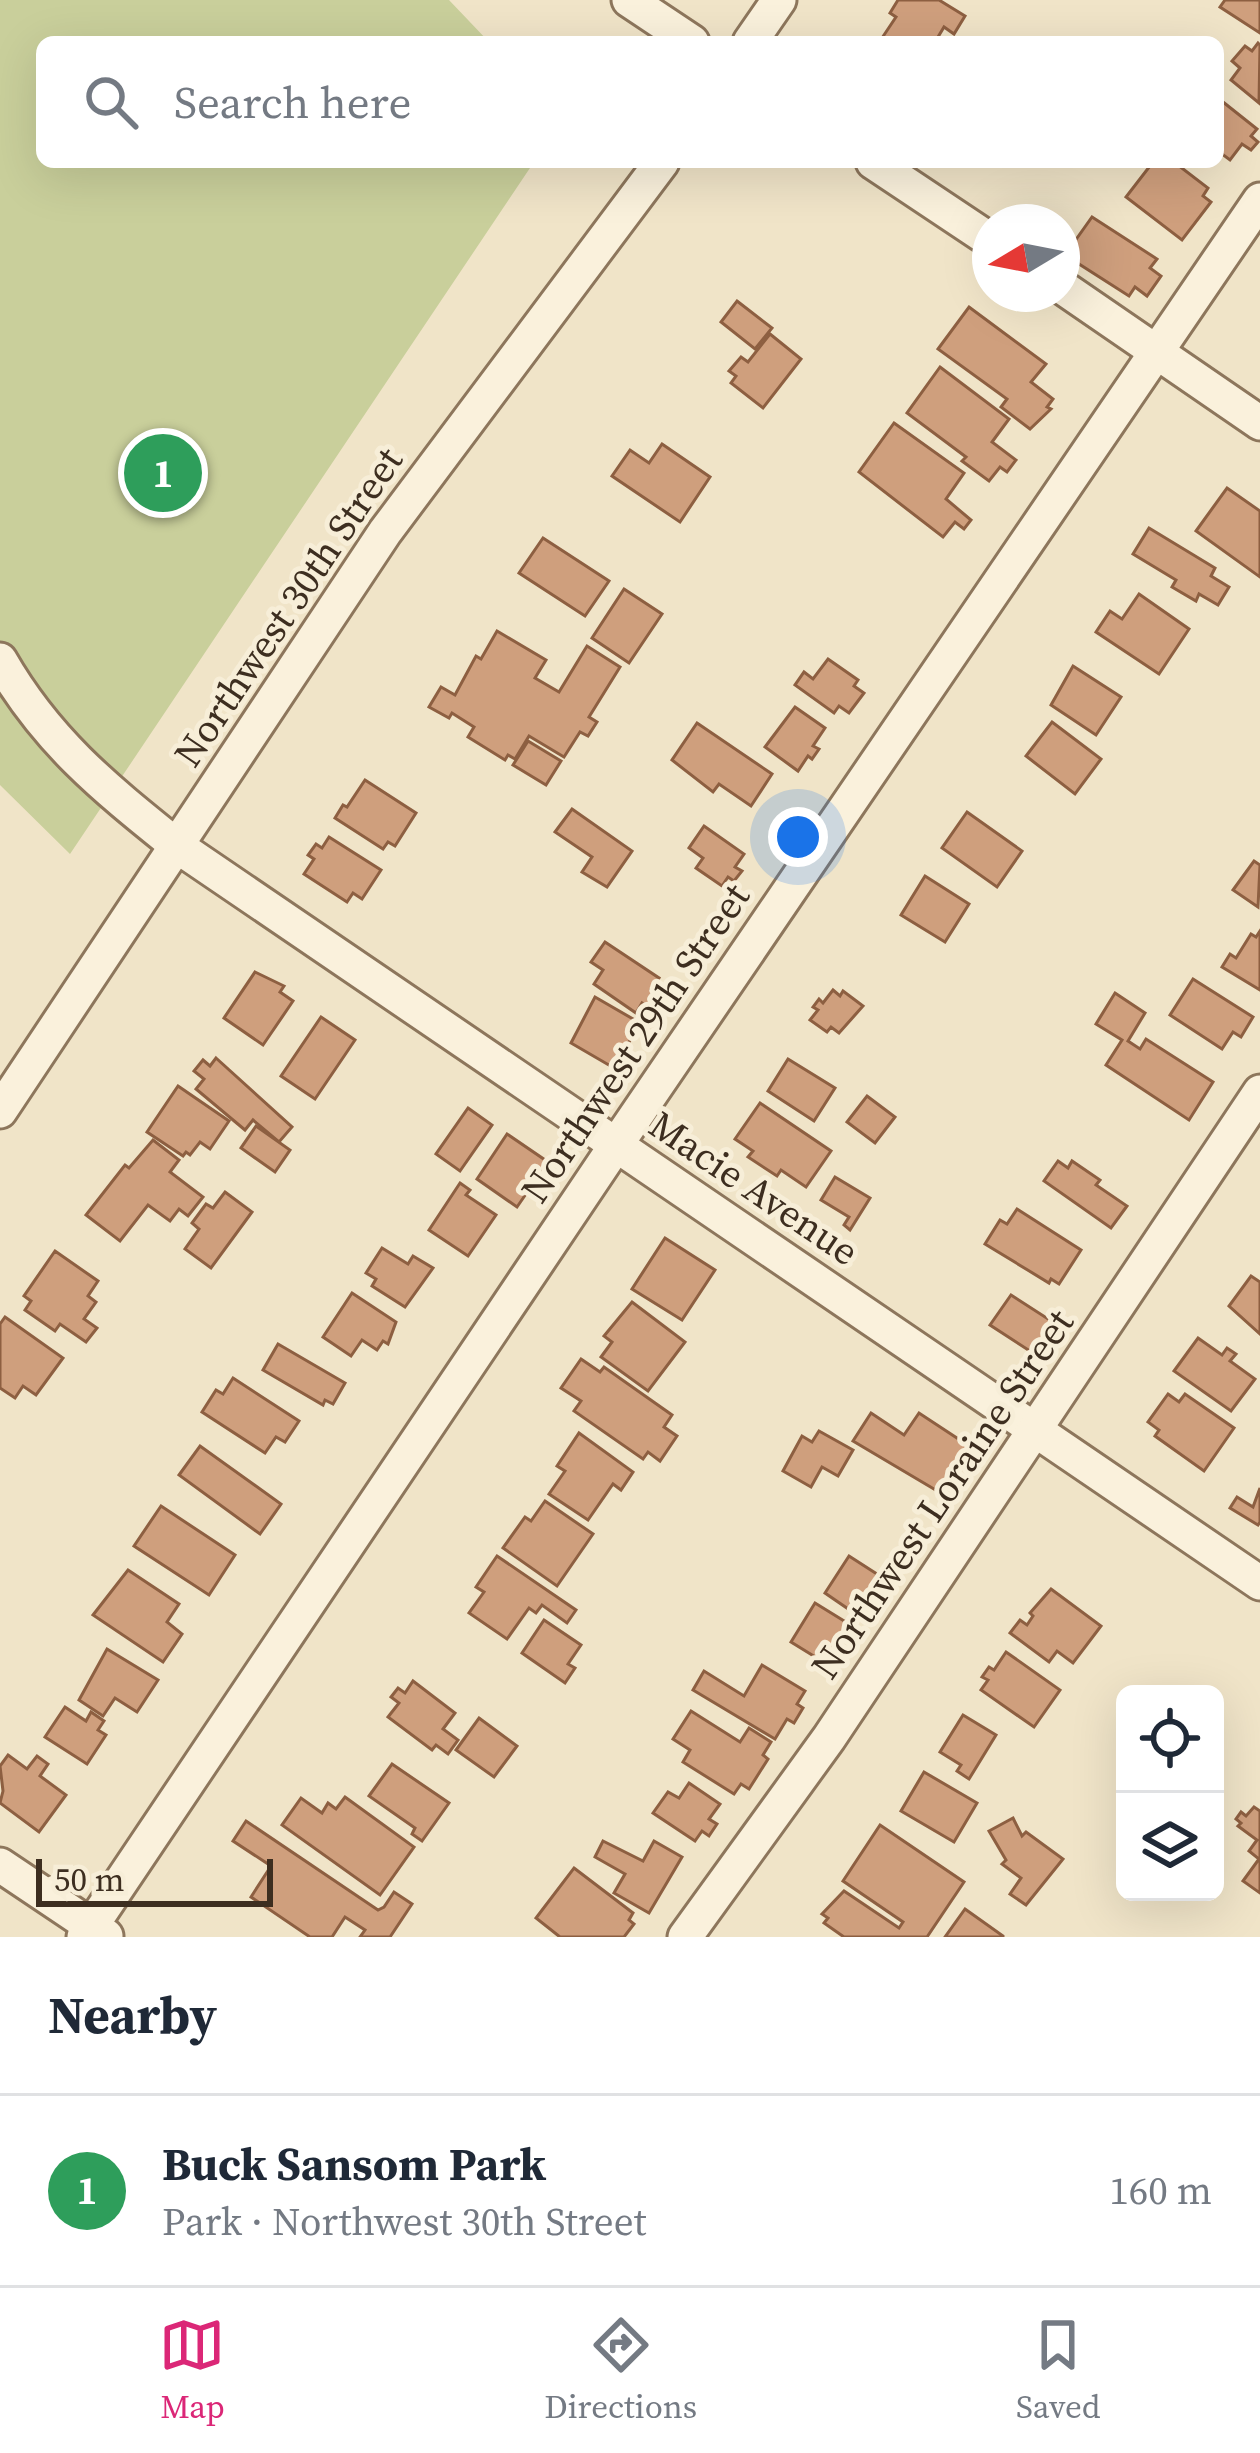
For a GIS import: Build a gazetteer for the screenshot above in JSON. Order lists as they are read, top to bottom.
{
  "streets": {
    "street": [
      "Northwest 30th Street",
      "Northwest 29th Street",
      "Macie Avenue",
      "Northwest Loraine Street"
    ]
  },
  "crossings": [
    ["Northwest 30th Street", "Macie Avenue"],
    ["Northwest 29th Street", "Macie Avenue"],
    ["Macie Avenue", "Northwest Loraine Street"]
  ],
  "scale_bar": "50 m",
  "north": "left",
  "page": {
    "search": "Search here",
    "pins": "1",
    "scale": "50 m",
    "heading": "Nearby",
    "list": [
      {
        "mark": "1",
        "name": "Buck Sansom Park",
        "note": "Park · Northwest 30th Street",
        "value": "160 m"
      }
    ],
    "nav": ["Map", "Directions", "Saved"]
  }
}
